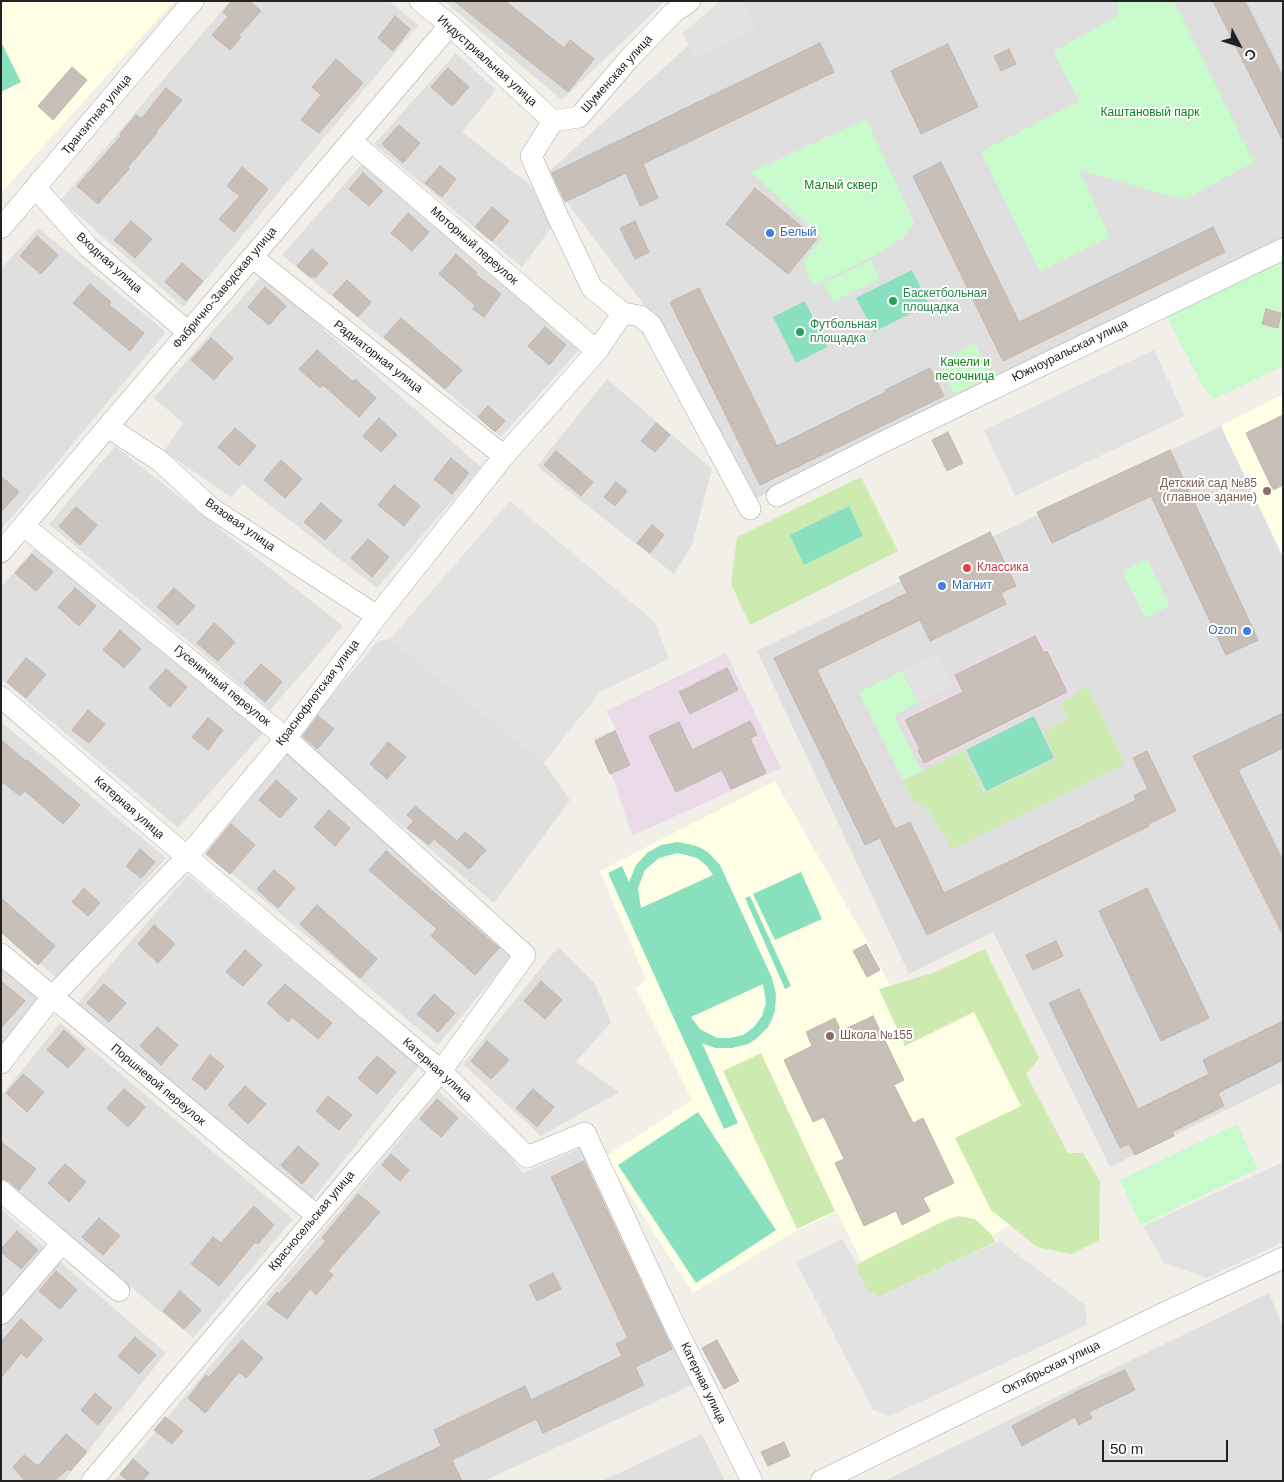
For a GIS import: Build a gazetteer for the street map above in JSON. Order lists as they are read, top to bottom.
{
  "streets": {
    "street": [
      "Индустриальная улица",
      "Шуменская улица",
      "Транзитная улица",
      "Моторный переулок",
      "Входная улица",
      "Фабрично-Заводская улица",
      "Южноуральская улица",
      "Радиаторная улица",
      "Вязовая улица",
      "Гусеничный переулок",
      "Краснофлотская улица",
      "Катерная улица",
      "Поршневой переулок",
      "Красносельская улица",
      "Октябрьская улица"
    ]
  },
  "crossings": [
    ["Индустриальная улица", "Шуменская улица"],
    ["Индустриальная улица", "Фабрично-Заводская улица"],
    ["Транзитная улица", "Входная улица"],
    ["Моторный переулок", "Фабрично-Заводская улица"],
    ["Моторный переулок", "Краснофлотская улица"],
    ["Входная улица", "Фабрично-Заводская улица"],
    ["Фабрично-Заводская улица", "Радиаторная улица"],
    ["Фабрично-Заводская улица", "Вязовая улица"],
    ["Фабрично-Заводская улица", "Гусеничный переулок"],
    ["Радиаторная улица", "Краснофлотская улица"],
    ["Вязовая улица", "Краснофлотская улица"],
    ["Гусеничный переулок", "Краснофлотская улица"],
    ["Гусеничный переулок", "Красносельская улица"],
    ["Краснофлотская улица", "Катерная улица"],
    ["Краснофлотская улица", "Поршневой переулок"],
    ["Катерная улица", "Красносельская улица"],
    ["Поршневой переулок", "Красносельская улица"]
  ],
  "parks": ["Каштановый парк", "Малый сквер", "Качели и песочница"],
  "places": [
    "Белый",
    "Баскетбольная площадка",
    "Футбольная площадка",
    "Детский сад №85 (главное здание)",
    "Классика",
    "Магнит",
    "Ozon",
    "Школа №155"
  ],
  "scale_bar": "50 m",
  "north": "bottom right"
}
